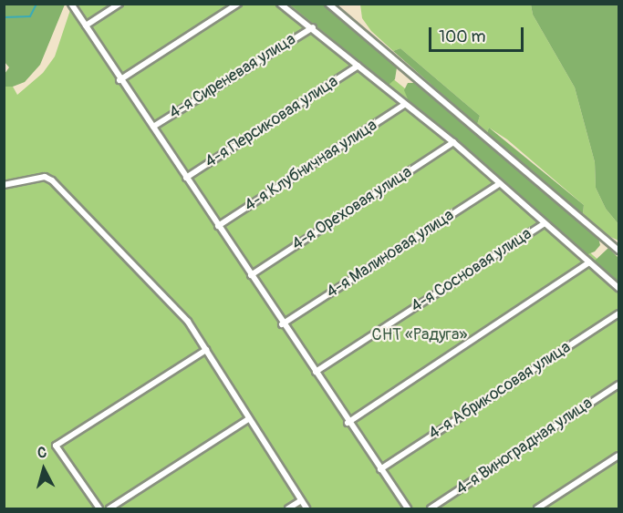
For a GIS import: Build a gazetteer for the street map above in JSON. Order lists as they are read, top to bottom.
{
  "streets": {
    "street": [
      "4-я Сиреневая улица",
      "4-я Персиковая улица",
      "4-я Клубничная улица",
      "4-я Ореховая улица",
      "4-я Малиновая улица",
      "4-я Сосновая улица",
      "4-я Абрикосовая улица",
      "4-я Виноградная улица"
    ]
  },
  "parks": ["СНТ «Радуга»"],
  "scale_bar": "100 m",
  "north": "top"
}
